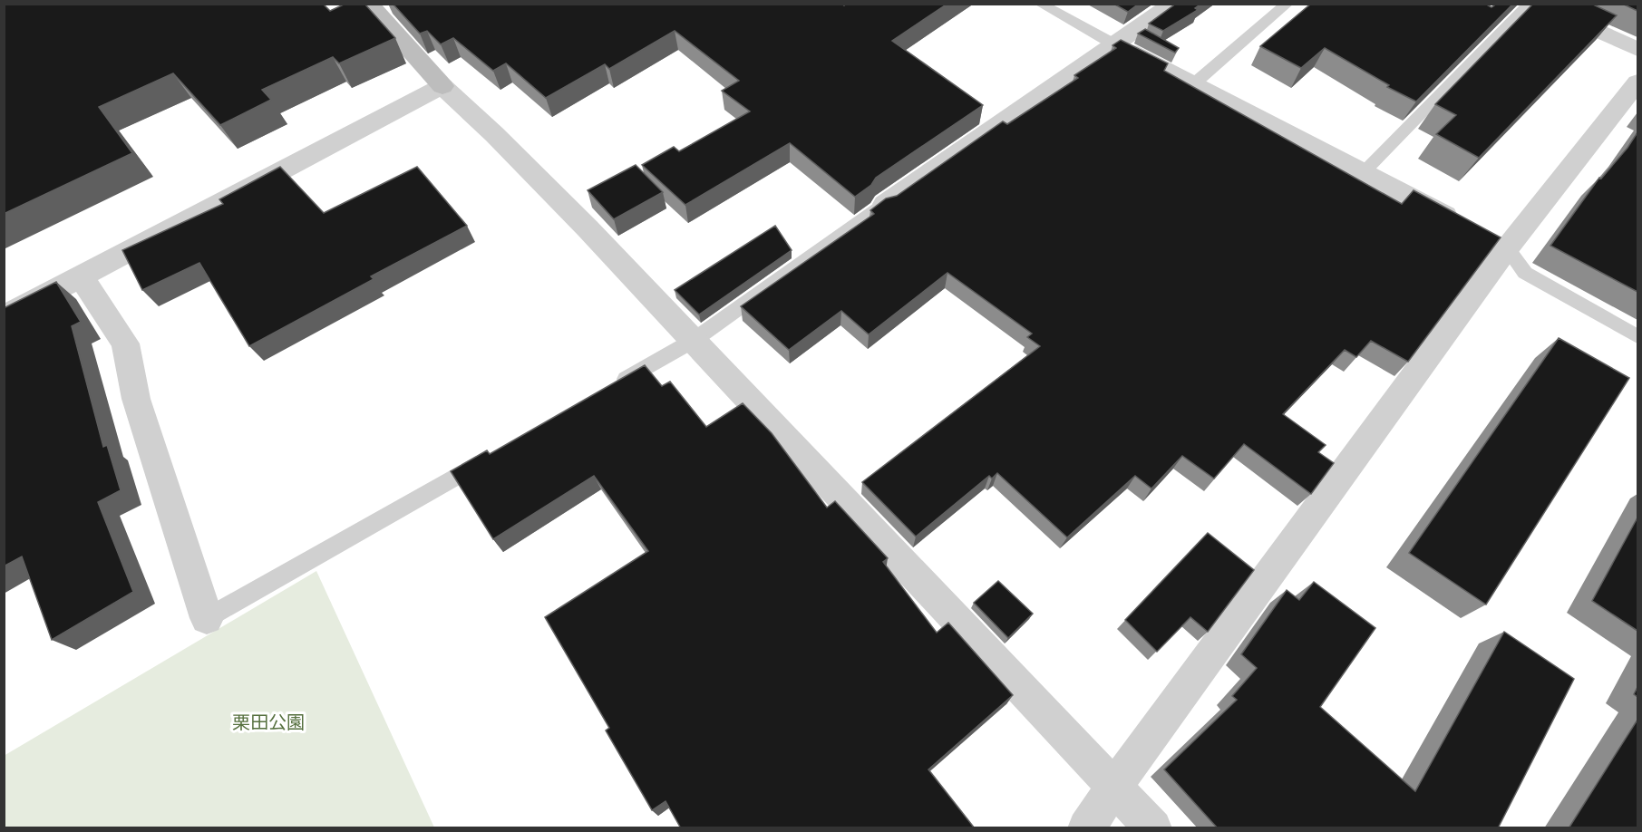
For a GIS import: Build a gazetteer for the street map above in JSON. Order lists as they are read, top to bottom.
{
  "parks": ["栗田公園"]
}
